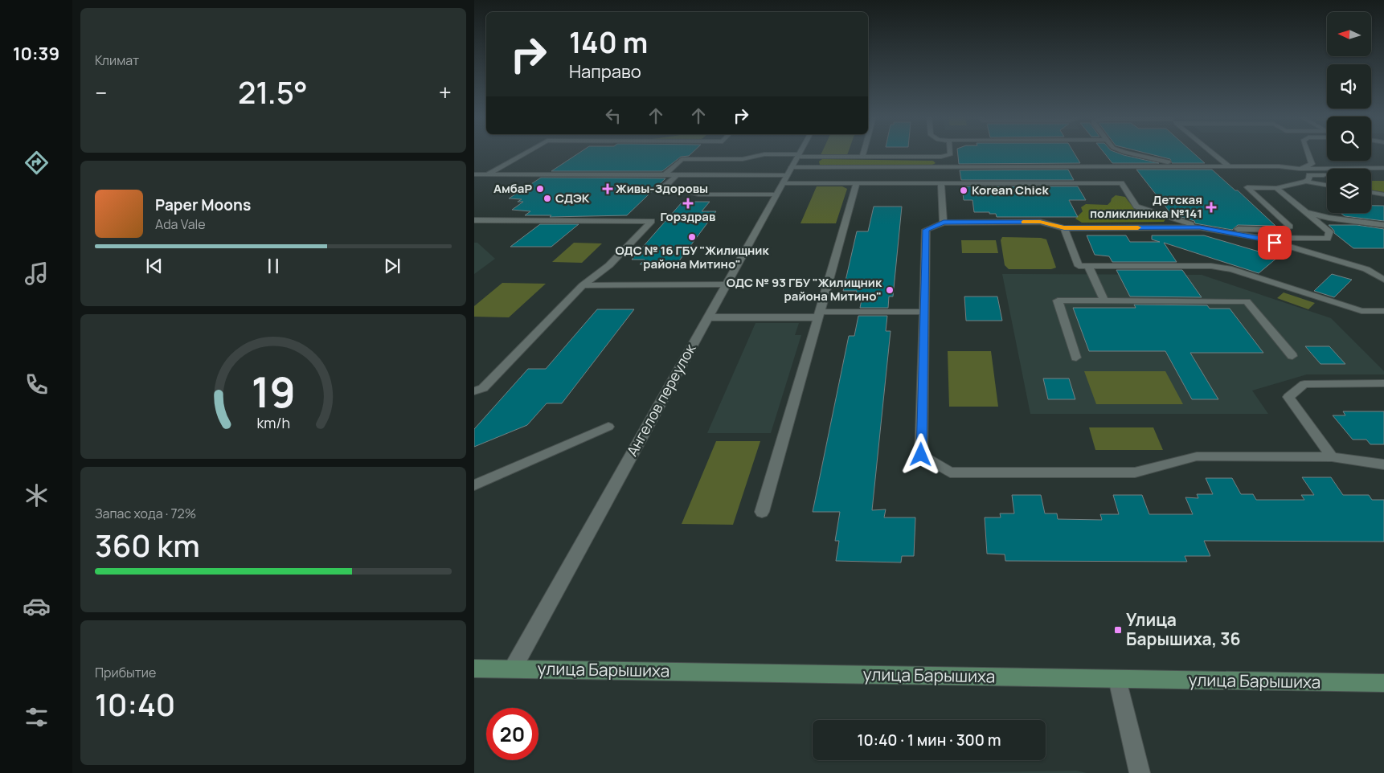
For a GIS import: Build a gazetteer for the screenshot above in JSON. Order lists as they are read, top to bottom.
{
  "streets": {
    "main road": ["улица Барышиха"],
    "street": ["Ангелов переулок"]
  },
  "crossings": [
    ["Ангелов переулок", "улица Барышиха"]
  ],
  "places": {
    "other": [
      "АмбаР",
      "Korean Chick",
      "СДЭК",
      "ОДС № 16 ГБУ \"Жилищник района Митино\"",
      "ОДС № 93 ГБУ \"Жилищник района Митино\""
    ],
    "health": ["Живы-Здоровы", "Горздрав", "Детская поликлиника №141"],
    "transit": ["Улица Барышиха, 36"]
  },
  "north": "left",
  "page": {
    "tabs": "10:39",
    "tile": [
      "Климат",
      ["Запас хода · 72%", "360 km"],
      ["Прибытие", "10:40"]
    ],
    "turn": ["140 m", "Направо"],
    "heat": ["−", "21.5°", "+"],
    "song": ["Paper Moons", "Ada Vale"],
    "limit": "20",
    "trip": "10:40 · 1 мин · 300 m",
    "gauge": ["19", "km/h"]
  }
}
